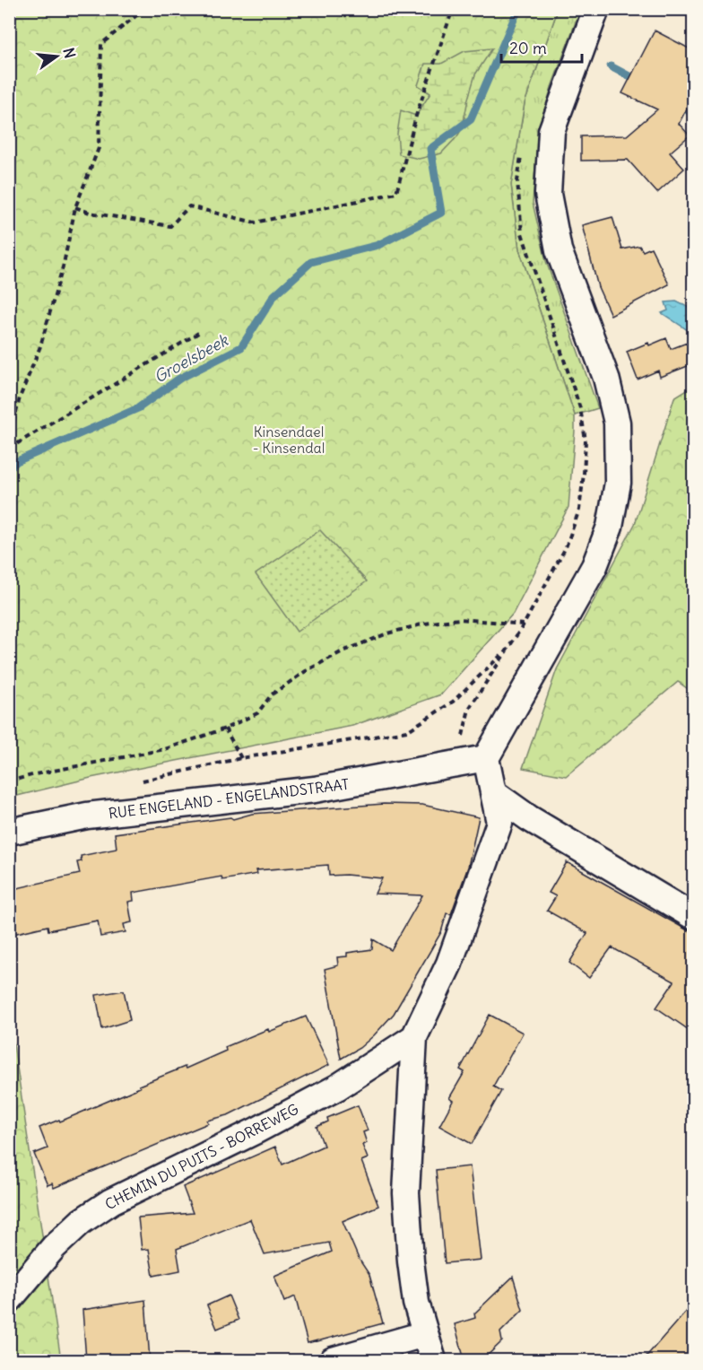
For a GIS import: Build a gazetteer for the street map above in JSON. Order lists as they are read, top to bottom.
{
  "streets": {
    "street": ["RUE ENGELAND - ENGELANDSTRAAT", "CHEMIN DU PUITS - BORREWEG"]
  },
  "water": ["Groelsbeek"],
  "parks": ["Kinsendael - Kinsendal"],
  "scale_bar": "20 m",
  "north": "right"
}
